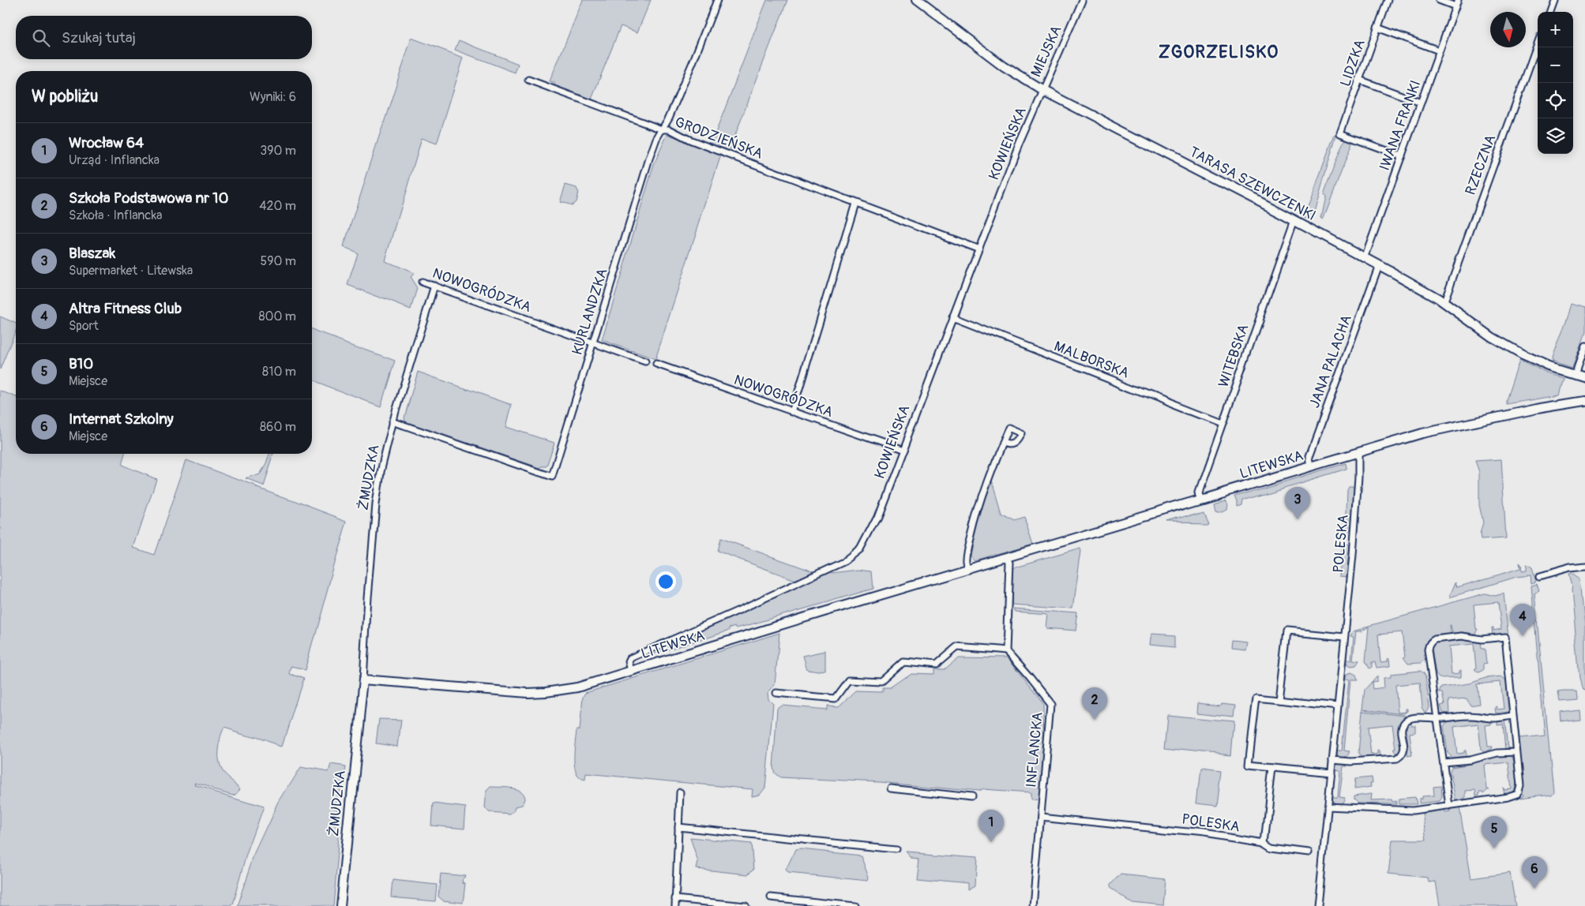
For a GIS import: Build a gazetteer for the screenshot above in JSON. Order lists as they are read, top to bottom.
{
  "streets": {
    "street": [
      "MIEJSKA",
      "LIDZKA",
      "IWANA FRANKI",
      "GRODZIEŃSKA",
      "KOWIEŃSKA",
      "RZECZNA",
      "TARASA SZEWCZENKI",
      "NOWOGRÓDZKA",
      "KURLANDZKA",
      "WITEBSKA",
      "MALBORSKA",
      "JANA PALACHA",
      "LITEWSKA",
      "ŻMUDZKA",
      "POLESKA",
      "INFLANCKA"
    ]
  },
  "crossings": [
    ["MIEJSKA", "KOWIEŃSKA"],
    ["MIEJSKA", "TARASA SZEWCZENKI"],
    ["LIDZKA", "IWANA FRANKI"],
    ["IWANA FRANKI", "TARASA SZEWCZENKI"],
    ["GRODZIEŃSKA", "KOWIEŃSKA"],
    ["GRODZIEŃSKA", "KURLANDZKA"],
    ["KOWIEŃSKA", "TARASA SZEWCZENKI"],
    ["KOWIEŃSKA", "NOWOGRÓDZKA"],
    ["KOWIEŃSKA", "MALBORSKA"],
    ["KOWIEŃSKA", "LITEWSKA"],
    ["RZECZNA", "TARASA SZEWCZENKI"],
    ["TARASA SZEWCZENKI", "WITEBSKA"],
    ["TARASA SZEWCZENKI", "JANA PALACHA"],
    ["NOWOGRÓDZKA", "KURLANDZKA"],
    ["NOWOGRÓDZKA", "ŻMUDZKA"],
    ["KURLANDZKA", "ŻMUDZKA"],
    ["WITEBSKA", "MALBORSKA"],
    ["WITEBSKA", "LITEWSKA"],
    ["JANA PALACHA", "LITEWSKA"],
    ["LITEWSKA", "ŻMUDZKA"],
    ["LITEWSKA", "POLESKA"],
    ["POLESKA", "INFLANCKA"]
  ],
  "districts": ["ZGORZELISKO"],
  "north": "bottom",
  "page": {
    "map_buttons": ["+", "−"],
    "search": "Szukaj tutaj",
    "heading": ["W pobliżu", "Wyniki: 6"],
    "list": [
      {
        "mark": "1",
        "name": "Wrocław 64",
        "note": "Urząd · Inflancka",
        "value": "390 m"
      },
      {
        "mark": "2",
        "name": "Szkoła Podstawowa nr 10",
        "note": "Szkoła · Inflancka",
        "value": "420 m"
      },
      {
        "mark": "3",
        "name": "Blaszak",
        "note": "Supermarket · Litewska",
        "value": "590 m"
      },
      {
        "mark": "4",
        "name": "Altra Fitness Club",
        "note": "Sport",
        "value": "800 m"
      },
      {
        "mark": "5",
        "name": "B10",
        "note": "Miejsce",
        "value": "810 m"
      },
      {
        "mark": "6",
        "name": "Internat Szkolny",
        "note": "Miejsce",
        "value": "860 m"
      }
    ],
    "pins": [
      "3",
      "4",
      "2",
      "1",
      "5",
      "6"
    ]
  }
}
